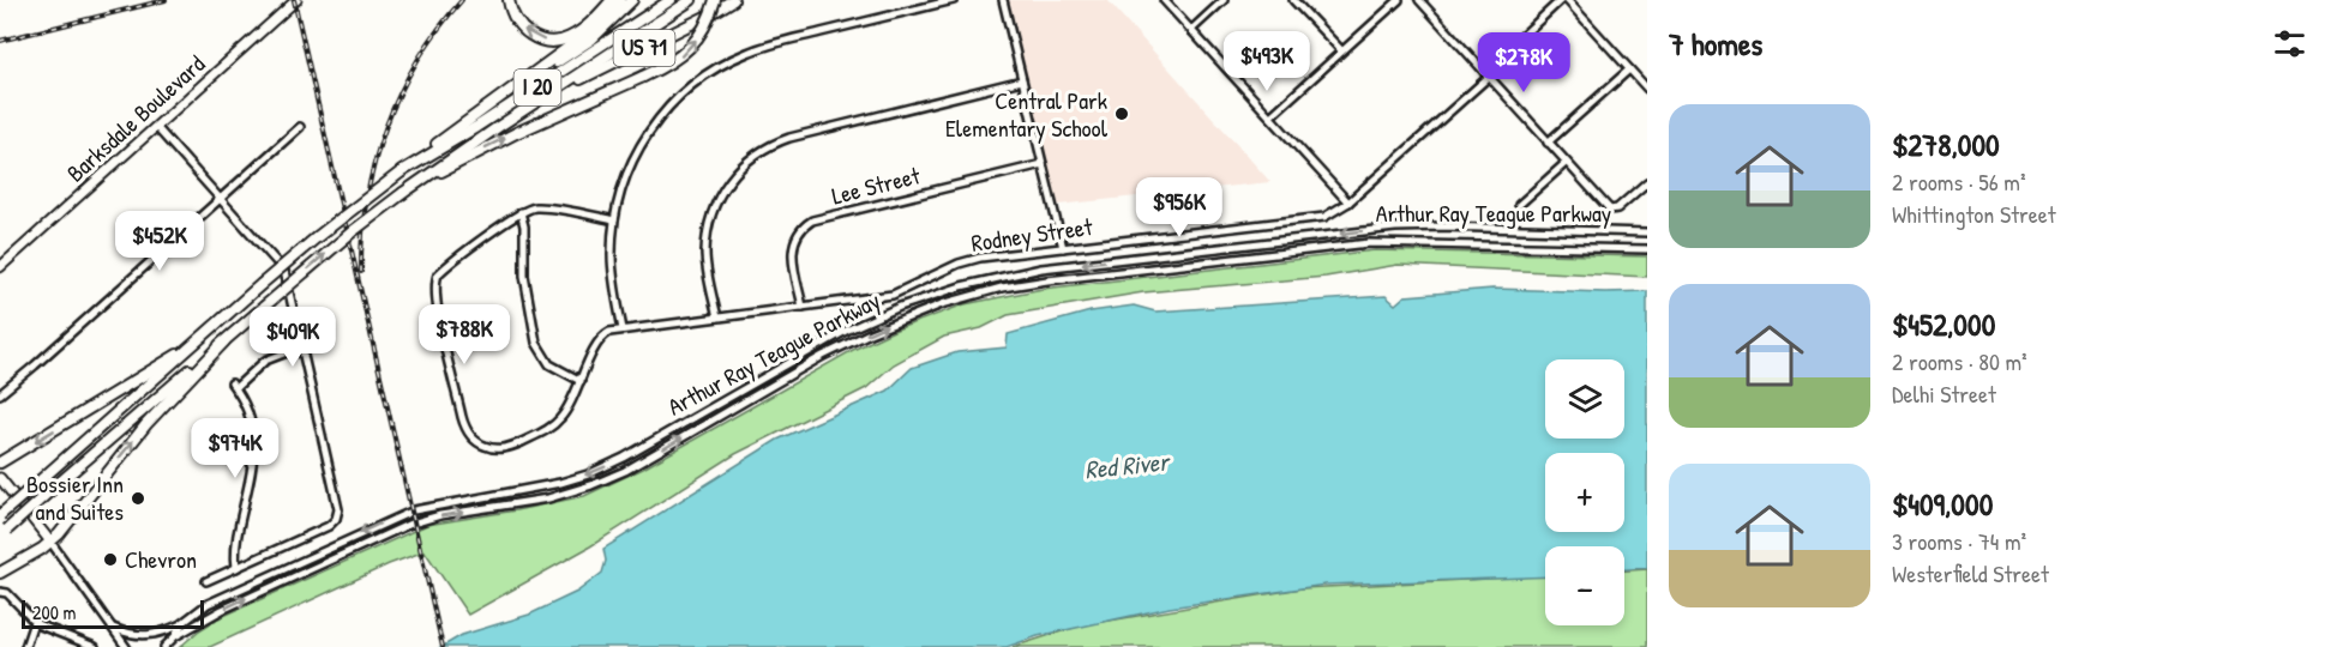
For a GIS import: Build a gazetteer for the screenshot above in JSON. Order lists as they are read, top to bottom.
{
  "streets": {
    "highway": ["US 71", "I 20"],
    "main road": ["Barksdale Boulevard"],
    "street": ["Lee Street", "Arthur Ray Teague Parkway", "Rodney Street"]
  },
  "crossings": [
    ["US 71", "I 20"],
    ["Lee Street", "Rodney Street"]
  ],
  "water": ["Red River"],
  "places": ["Central Park Elementary School", "Bossier Inn and Suites", "Chevron"],
  "scale_bar": "200 m",
  "page": {
    "heading": "7 homes",
    "price": [
      "$493K",
      "$278K",
      "$956K",
      "$452K",
      "$788K",
      "$409K",
      "$974K"
    ],
    "list": [
      {
        "name": "$278,000",
        "note": "2 rooms · 56 m² · Whittington Street"
      },
      {
        "name": "$452,000",
        "note": "2 rooms · 80 m² · Delhi Street"
      },
      {
        "name": "$409,000",
        "note": "3 rooms · 74 m² · Westerfield Street"
      }
    ],
    "map_buttons": ["+", "−"],
    "scale": "200 m"
  }
}
